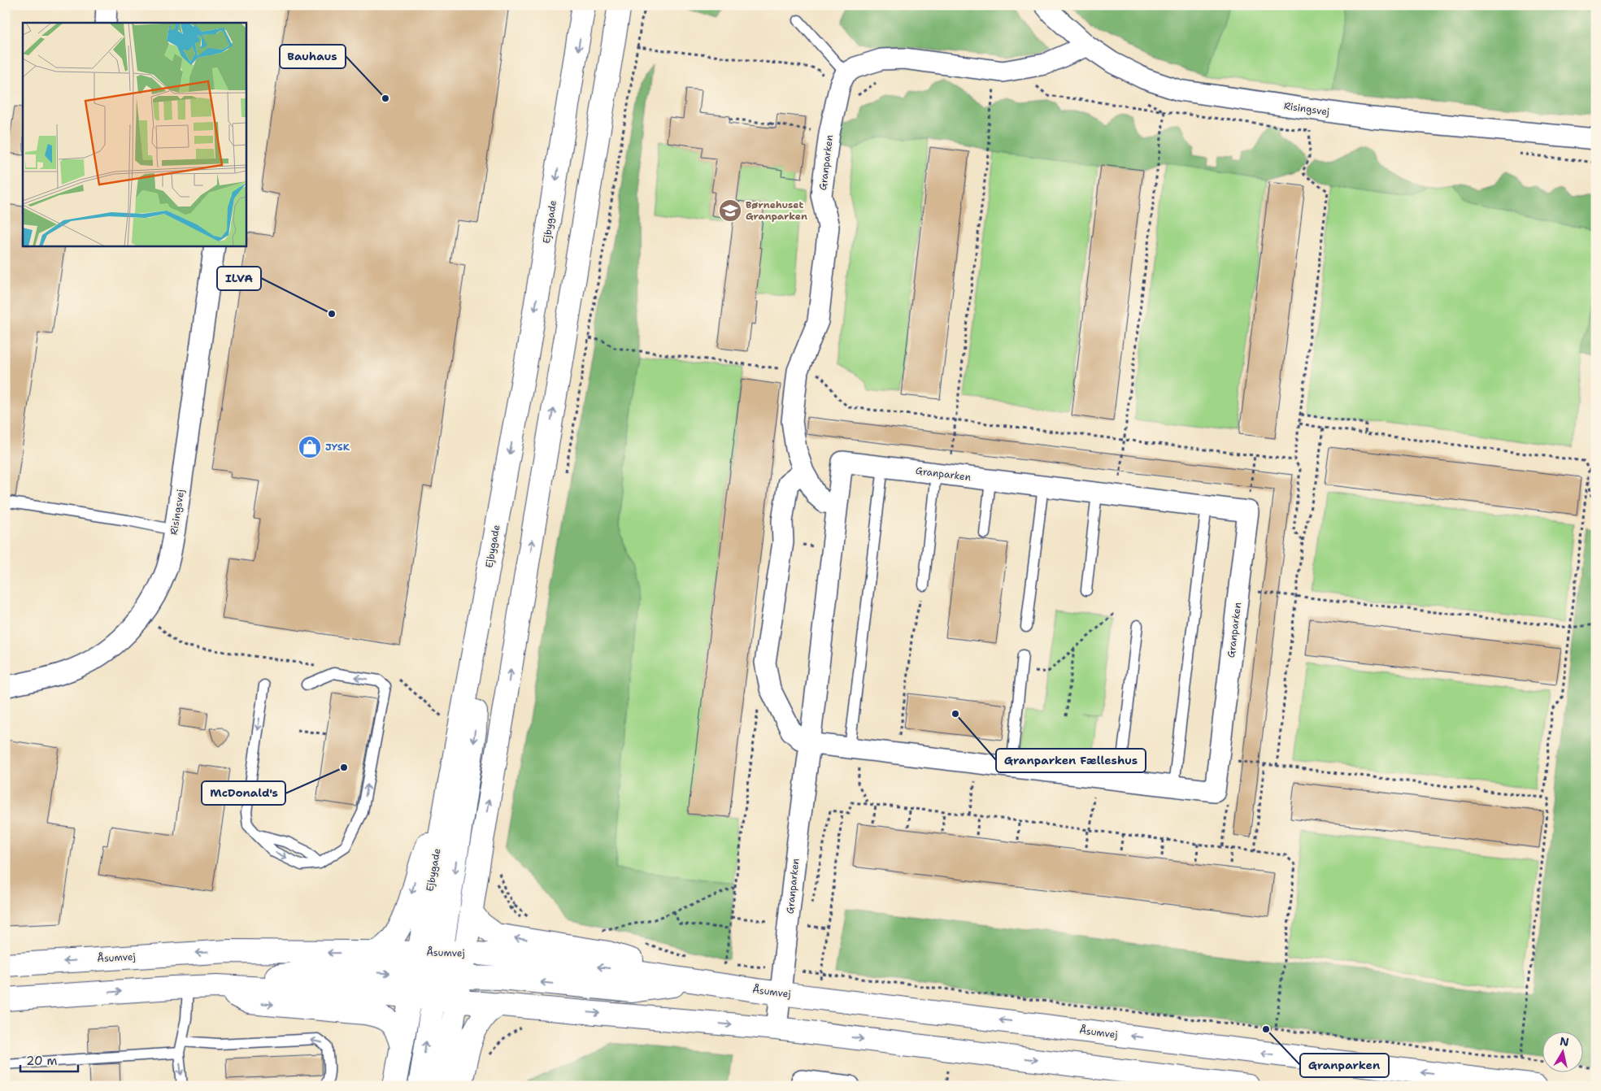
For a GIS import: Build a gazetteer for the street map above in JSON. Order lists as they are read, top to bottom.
{
  "streets": {
    "street": [
      "Risingsvej",
      "Granparken",
      "Ejbygade",
      "Åsumvej"
    ]
  },
  "crossings": [
    ["Granparken", "Åsumvej"],
    ["Ejbygade", "Åsumvej"]
  ],
  "places": {
    "other": [
      "Bauhaus",
      "ILVA",
      "Granparken Fælleshus",
      "McDonald's",
      "Granparken"
    ],
    "school or university": ["Børnehuset Granparken"],
    "shop": ["JYSK"]
  },
  "scale_bar": "20 m",
  "north": "top"
}
